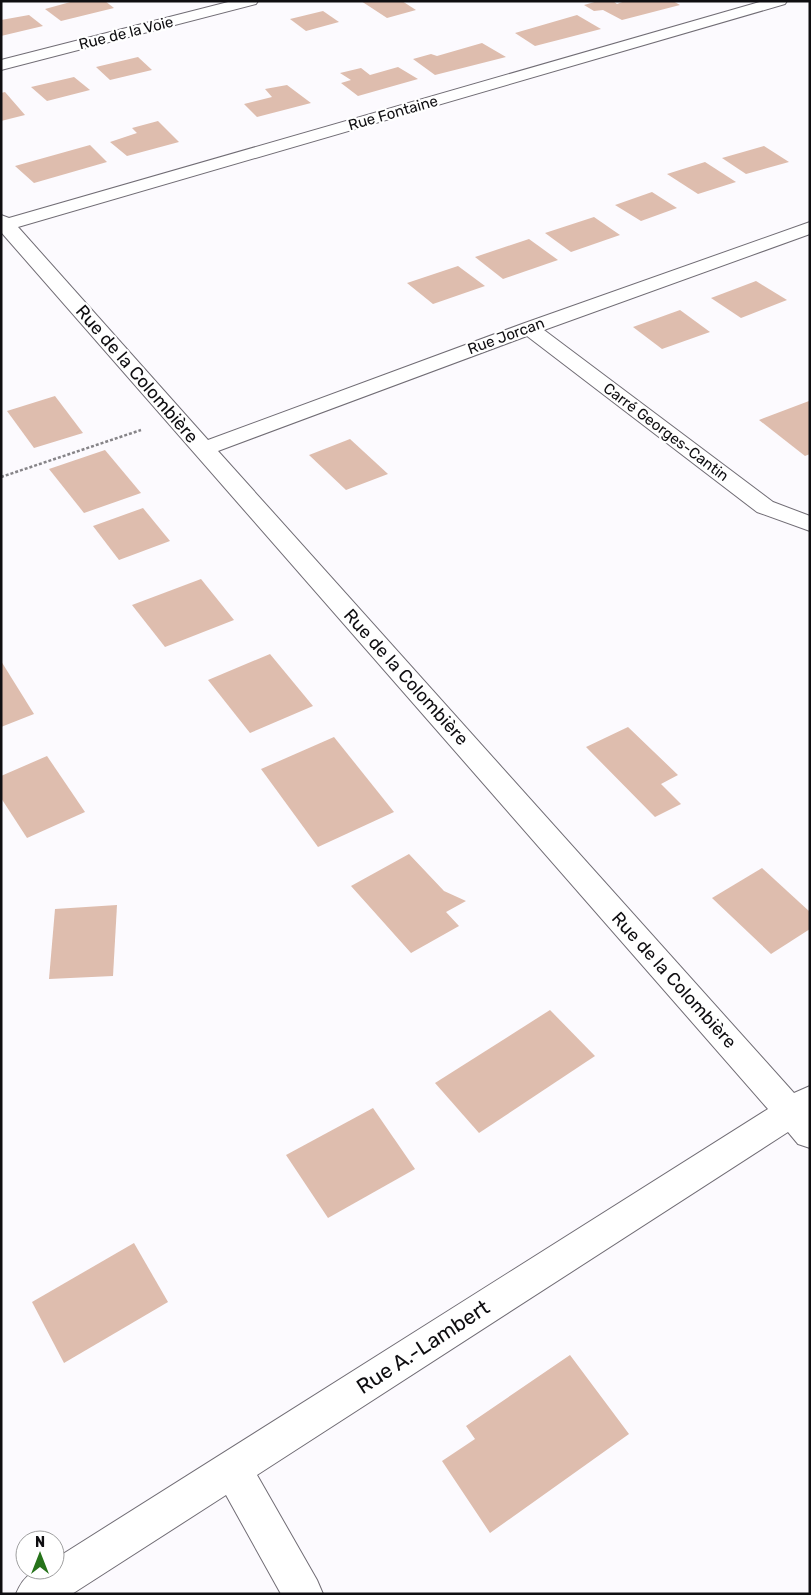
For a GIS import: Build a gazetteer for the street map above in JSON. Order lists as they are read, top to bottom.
{
  "streets": {
    "street": [
      "Rue de la Voie",
      "Rue Fontaine",
      "Rue Jorcan",
      "Rue de la Colombière",
      "Carré Georges-Cantin",
      "Rue A.-Lambert"
    ]
  },
  "crossings": [
    ["Rue Fontaine", "Rue de la Colombière"],
    ["Rue Jorcan", "Rue de la Colombière"],
    ["Rue Jorcan", "Carré Georges-Cantin"],
    ["Rue de la Colombière", "Rue A.-Lambert"]
  ],
  "north": "top"
}
